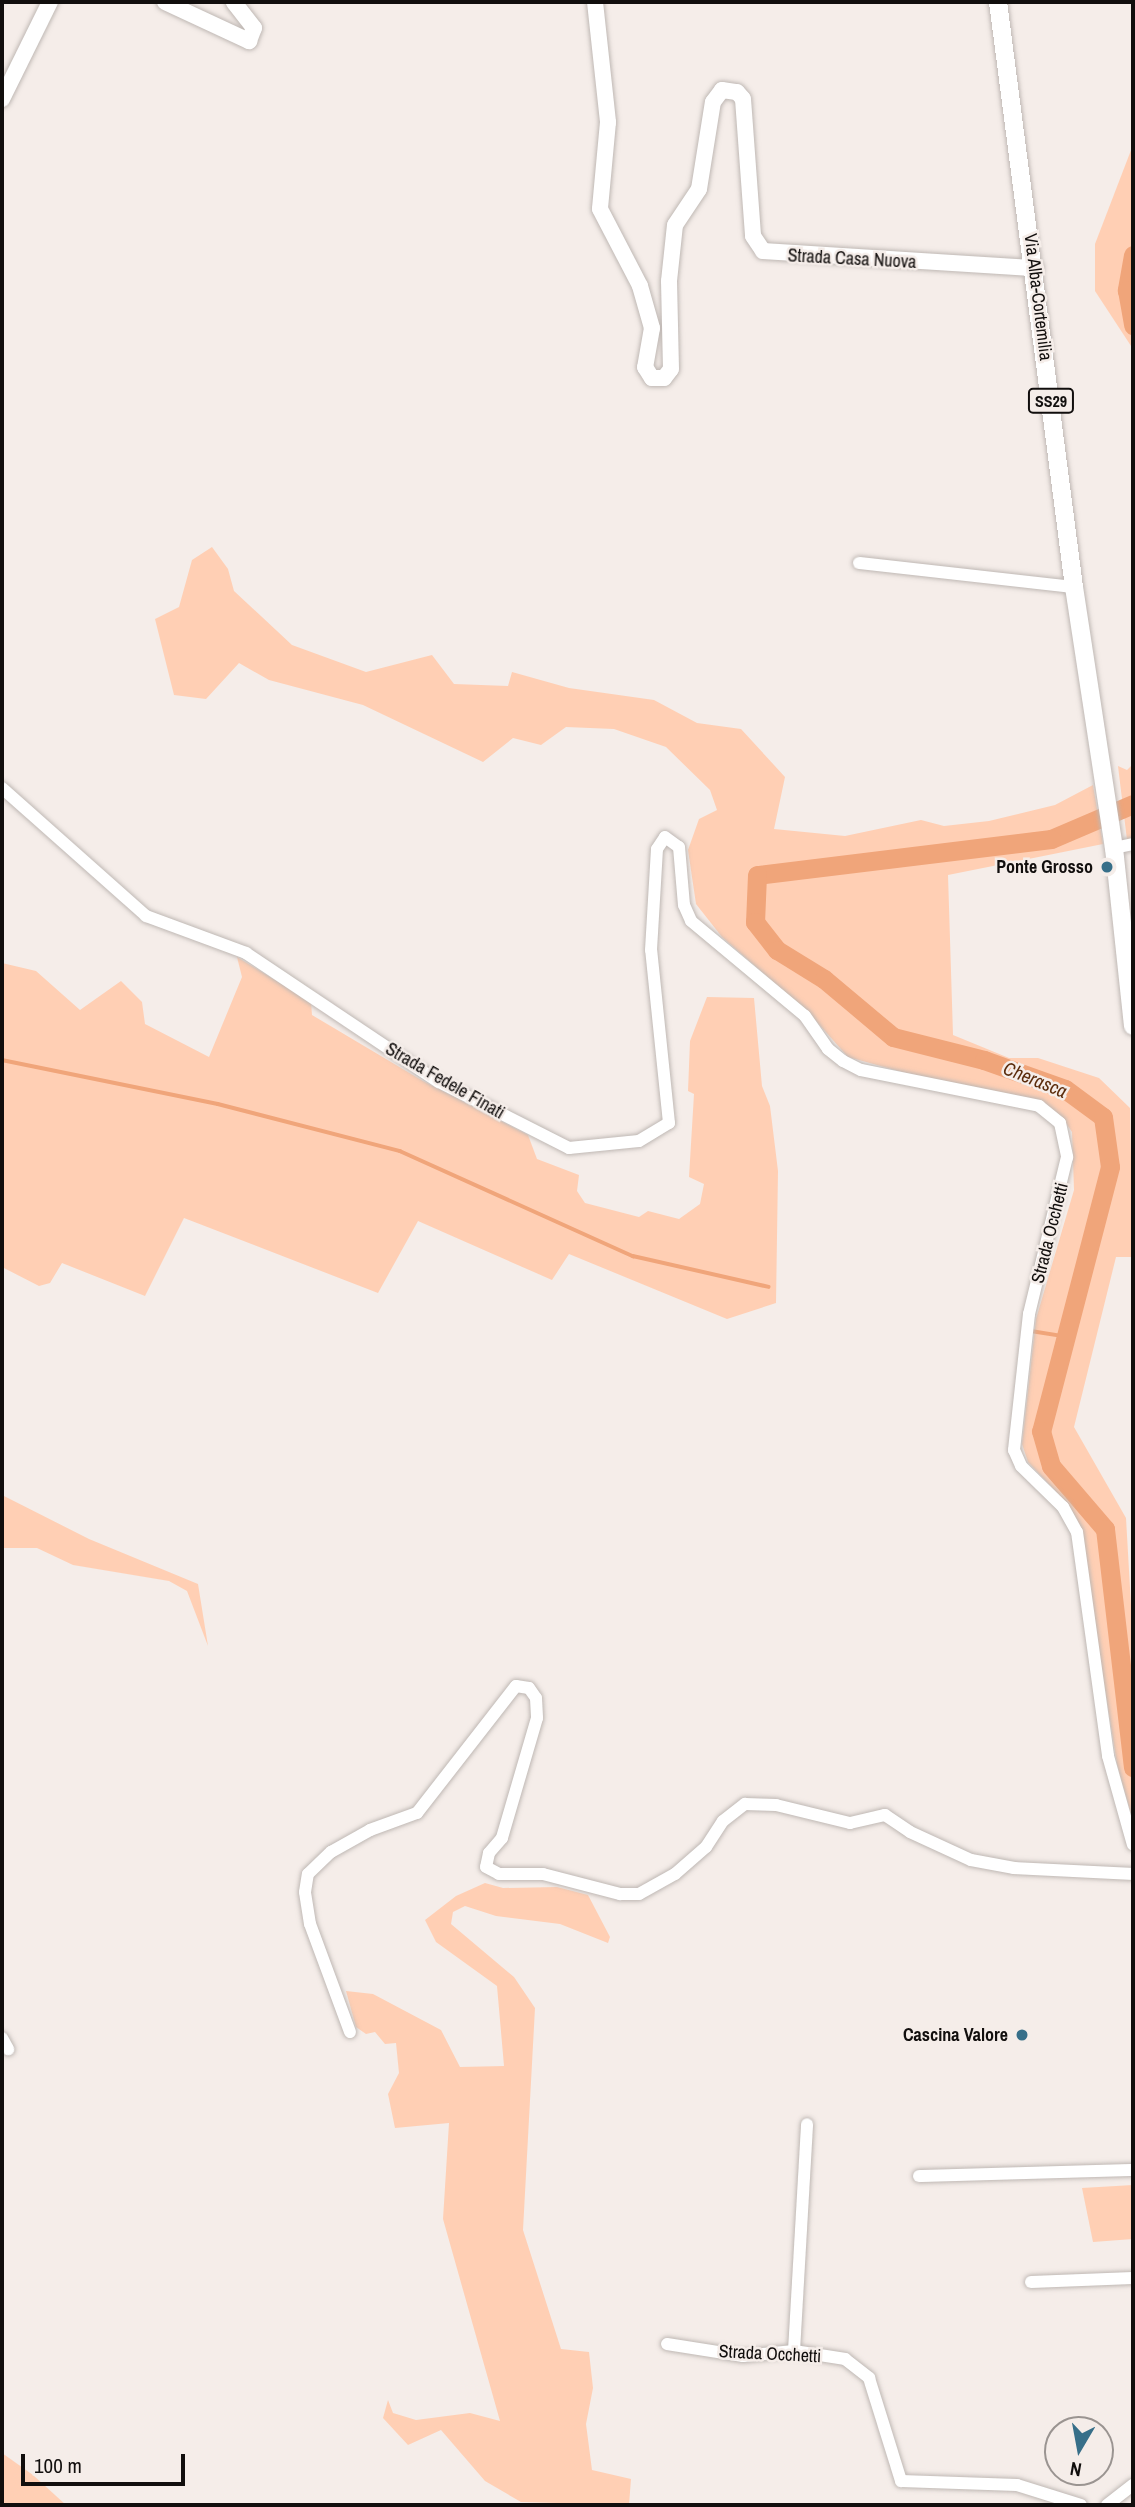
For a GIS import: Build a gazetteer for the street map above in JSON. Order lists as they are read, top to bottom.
{
  "streets": {
    "main road": ["Via Alba-Cortemilia", "SS29"],
    "street": ["Strada Casa Nuova", "Strada Fedele Finati", "Strada Occhetti"]
  },
  "crossings": [
    ["Strada Casa Nuova", "Via Alba-Cortemilia"],
    ["Via Alba-Cortemilia", "SS29"],
    ["Strada Fedele Finati", "Strada Occhetti"]
  ],
  "water": ["Cherasca"],
  "places": ["Ponte Grosso", "Cascina Valore"],
  "scale_bar": "100 m",
  "north": "bottom"
}
